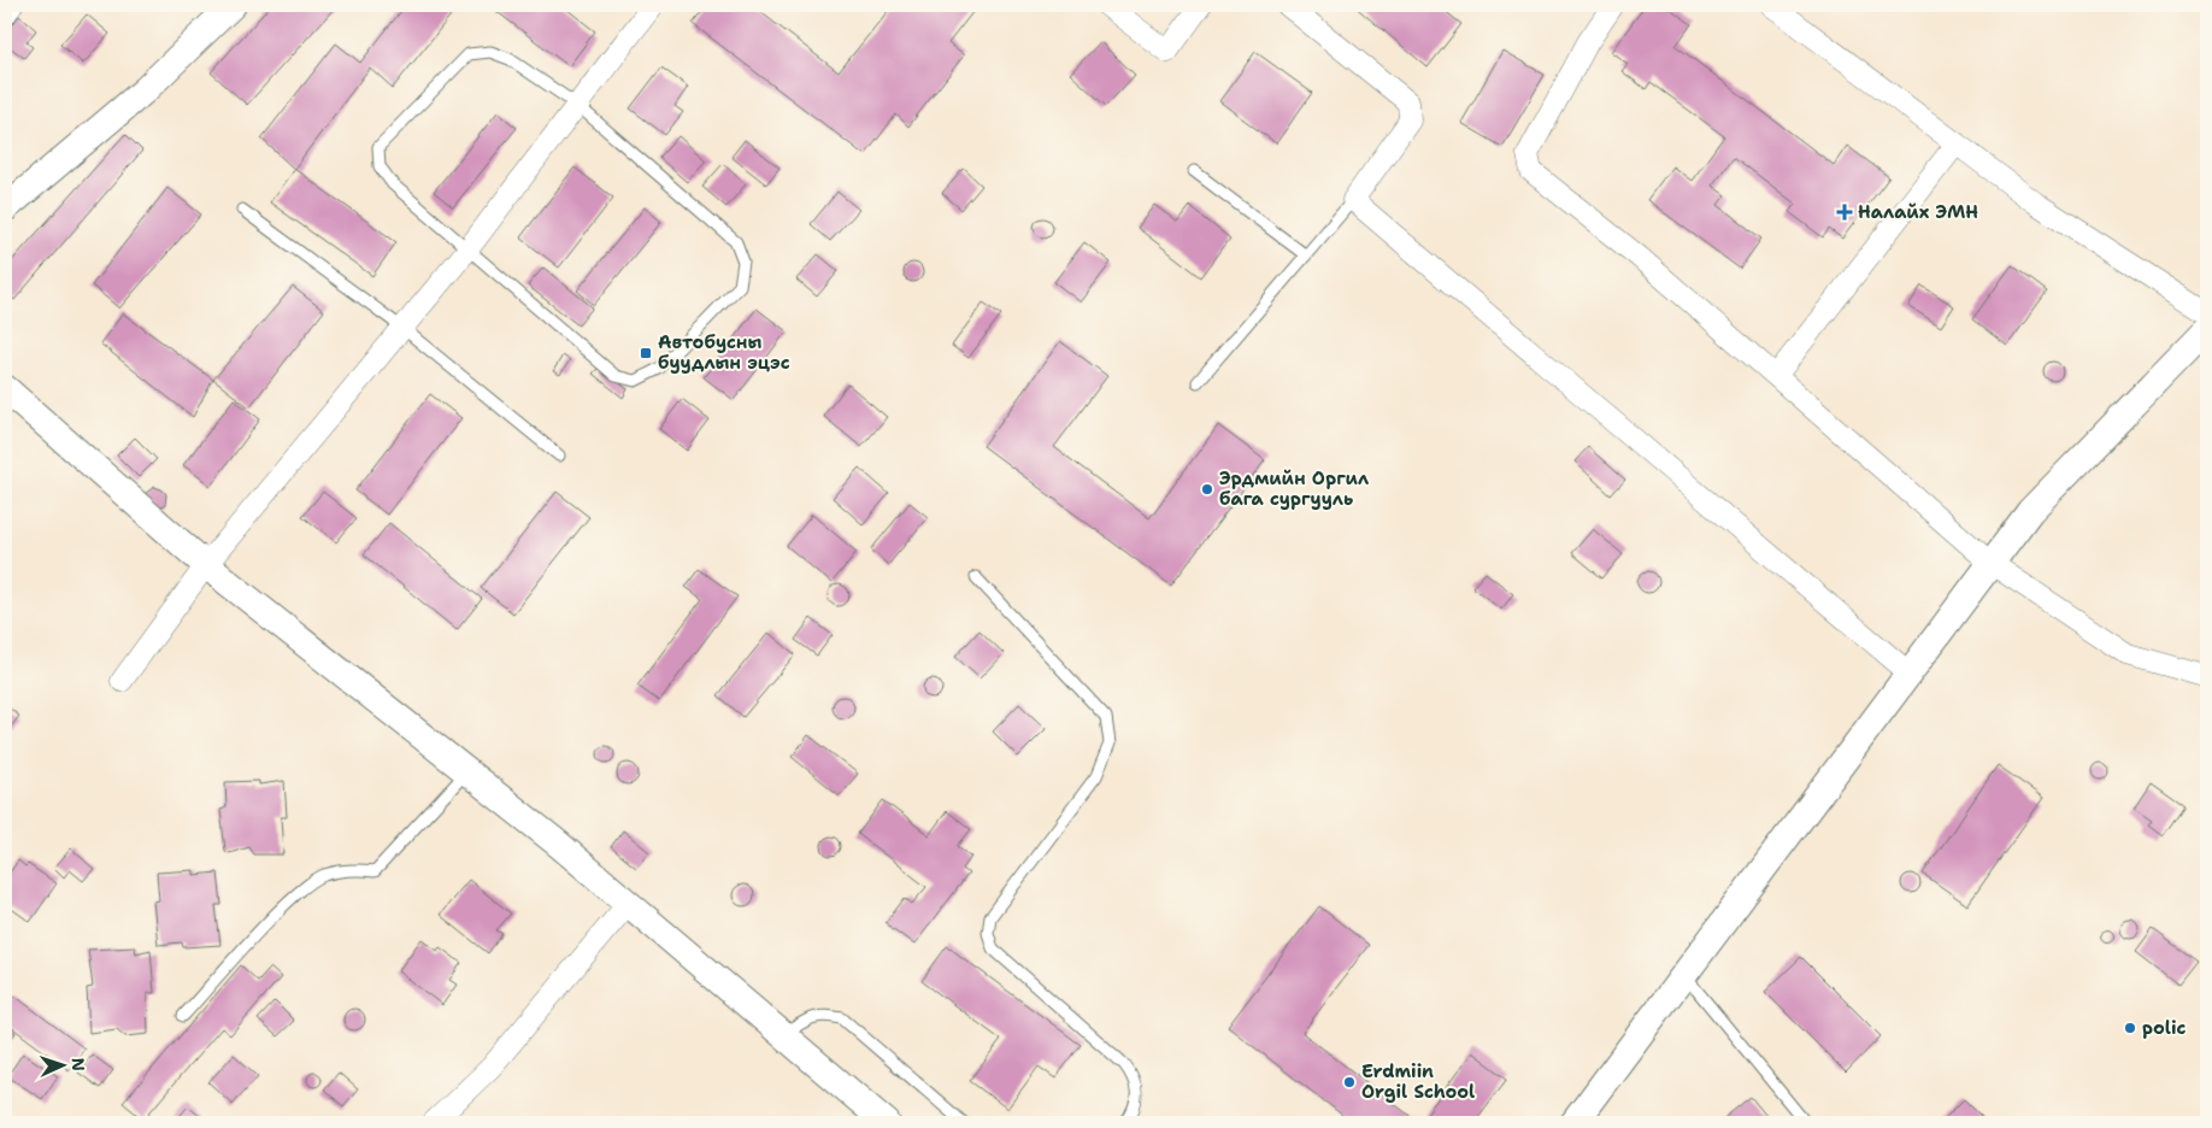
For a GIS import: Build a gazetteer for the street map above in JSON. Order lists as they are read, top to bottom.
{
  "places": {
    "health": ["Налайх ЭМН"],
    "transit": ["Автобусны буудлын эцэс"],
    "other": ["Эрдмийн Оргил бага сургууль", "polic", "Erdmiin Orgil School"]
  },
  "north": "right"
}
